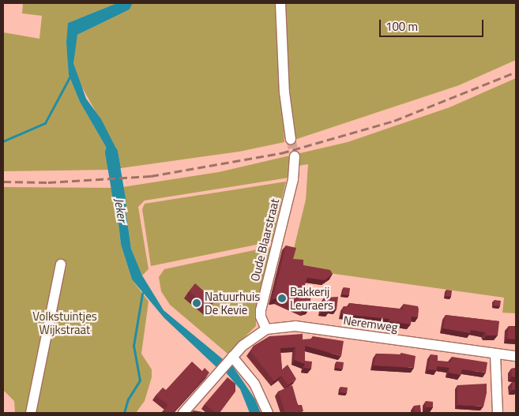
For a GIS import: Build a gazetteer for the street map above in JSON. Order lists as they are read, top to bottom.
{
  "streets": {
    "street": ["Oude Blaarstraat", "Neremweg"]
  },
  "crossings": [
    ["Oude Blaarstraat", "Neremweg"]
  ],
  "water": ["Jeker"],
  "parks": ["Volkstuintjes Wijkstraat"],
  "places": ["Bakkerij Leuraers", "Natuurhuis De Kevie"],
  "scale_bar": "100 m"
}
